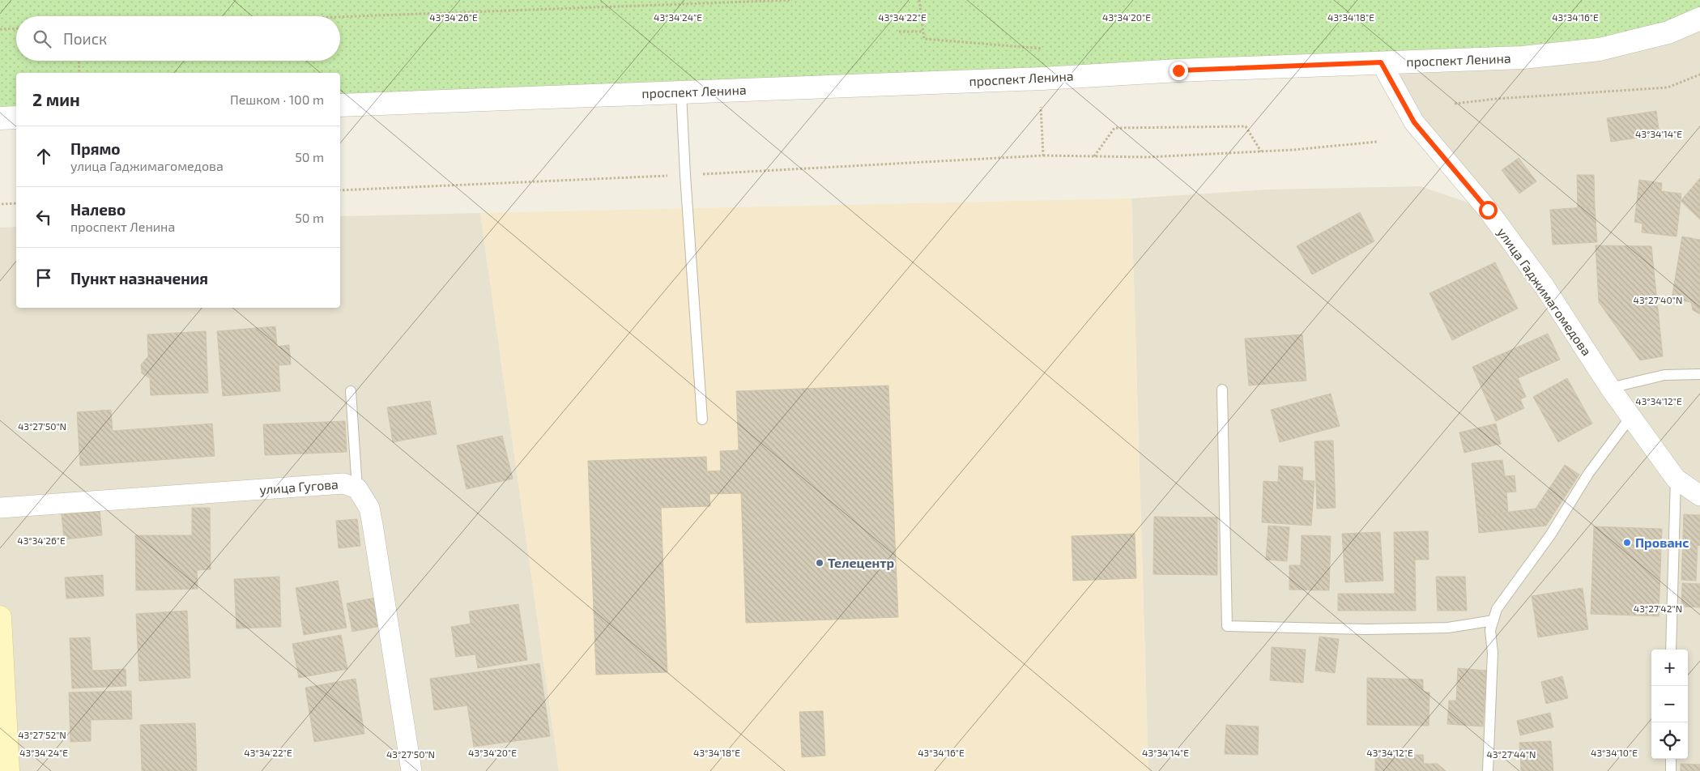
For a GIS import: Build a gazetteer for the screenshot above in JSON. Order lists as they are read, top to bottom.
{
  "streets": {
    "street": ["проспект Ленина", "улица Гаджимагомедова", "улица Гугова"]
  },
  "crossings": [
    ["проспект Ленина", "улица Гаджимагомедова"]
  ],
  "places": ["Прованс", "Телецентр"],
  "page": {
    "search": "Поиск",
    "heading": ["2 мин", "Пешком · 100 m"],
    "list": [
      ["Прямо", "улица Гаджимагомедова", "50 m"],
      ["Налево", "проспект Ленина", "50 m"],
      "Пункт назначения"
    ],
    "map_buttons": ["+", "−"]
  },
  "coordinates": [
    "43°34'26\"E",
    "43°34'24\"E",
    "43°34'22\"E",
    "43°34'20\"E",
    "43°34'18\"E",
    "43°34'16\"E",
    "43°34'14\"E",
    "43°27'40\"N",
    "43°34'12\"E",
    "43°27'50\"N",
    "43°27'42\"N",
    "43°27'52\"N",
    "43°34'10\"E",
    "43°27'44\"N"
  ]
}
